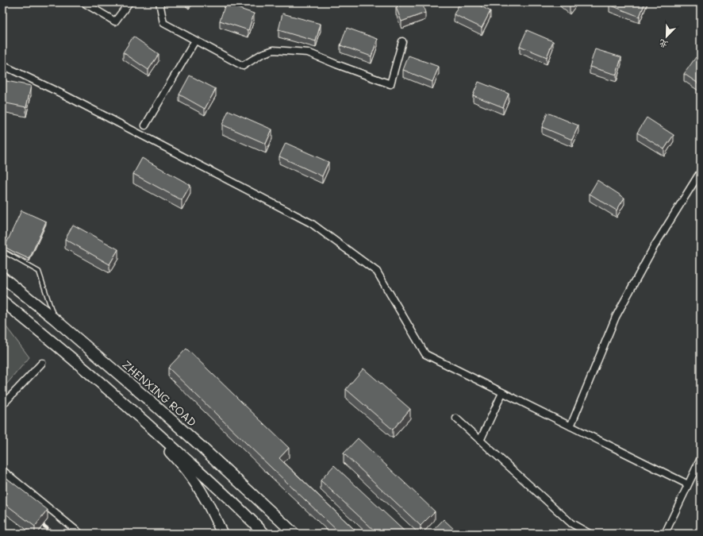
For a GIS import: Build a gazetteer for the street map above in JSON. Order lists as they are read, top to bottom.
{
  "streets": {
    "highway": ["ZHENXING ROAD"]
  },
  "north": "bottom left"
}
